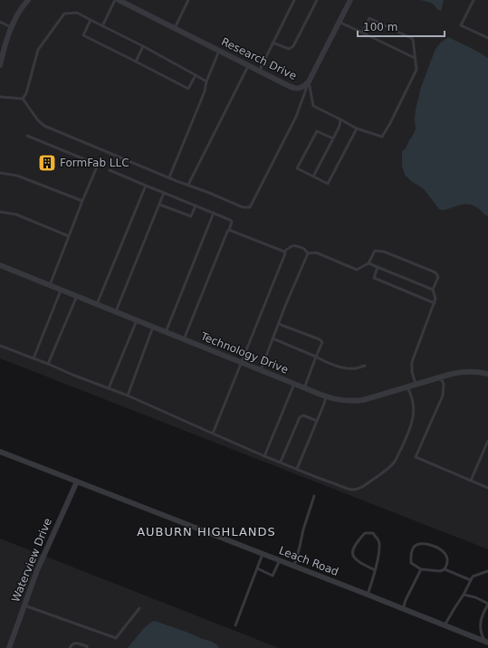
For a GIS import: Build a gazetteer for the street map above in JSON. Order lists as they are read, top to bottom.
{
  "streets": {
    "street": [
      "Research Drive",
      "Technology Drive",
      "Waterview Drive",
      "Leach Road"
    ]
  },
  "crossings": [
    ["Waterview Drive", "Leach Road"]
  ],
  "districts": ["AUBURN HIGHLANDS"],
  "places": {
    "building": ["FormFab LLC"]
  },
  "scale_bar": "100 m"
}
